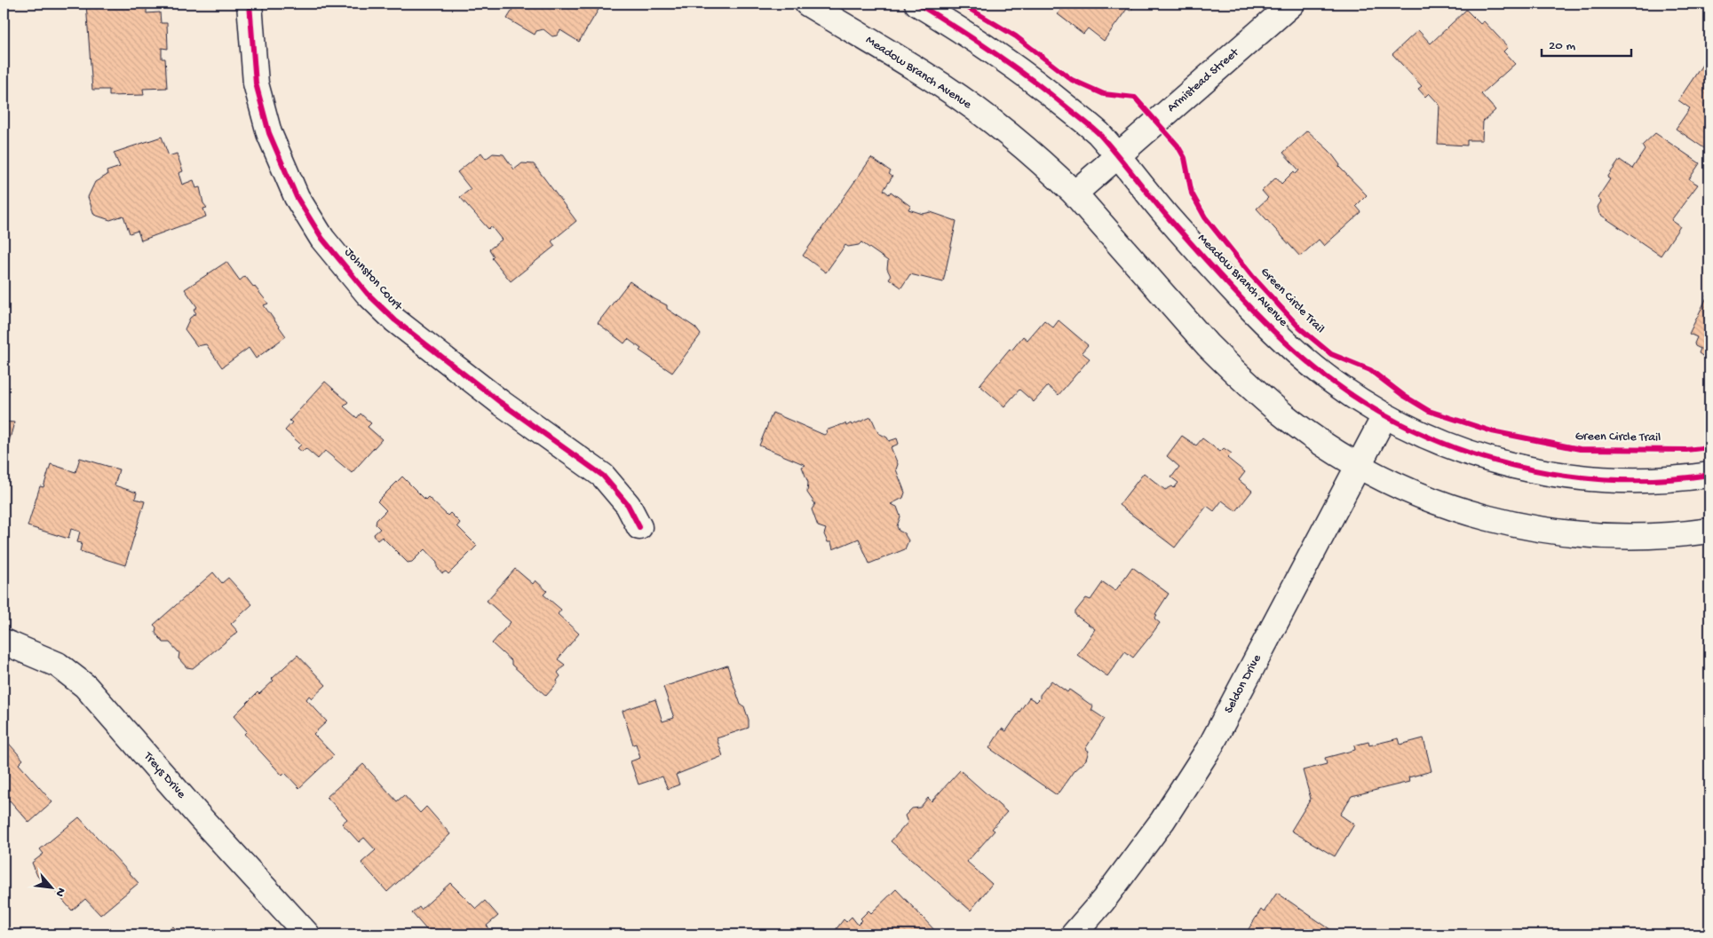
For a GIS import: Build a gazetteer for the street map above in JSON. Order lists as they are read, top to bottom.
{
  "streets": {
    "main road": [
      "Meadow Branch Avenue",
      "Armistead Street",
      "Johnston Court",
      "Seldon Drive",
      "Treys Drive"
    ],
    "cycle path": ["Green Circle Trail"]
  },
  "crossings": [
    ["Meadow Branch Avenue", "Armistead Street"],
    ["Meadow Branch Avenue", "Seldon Drive"]
  ],
  "scale_bar": "20 m",
  "north": "bottom right"
}
